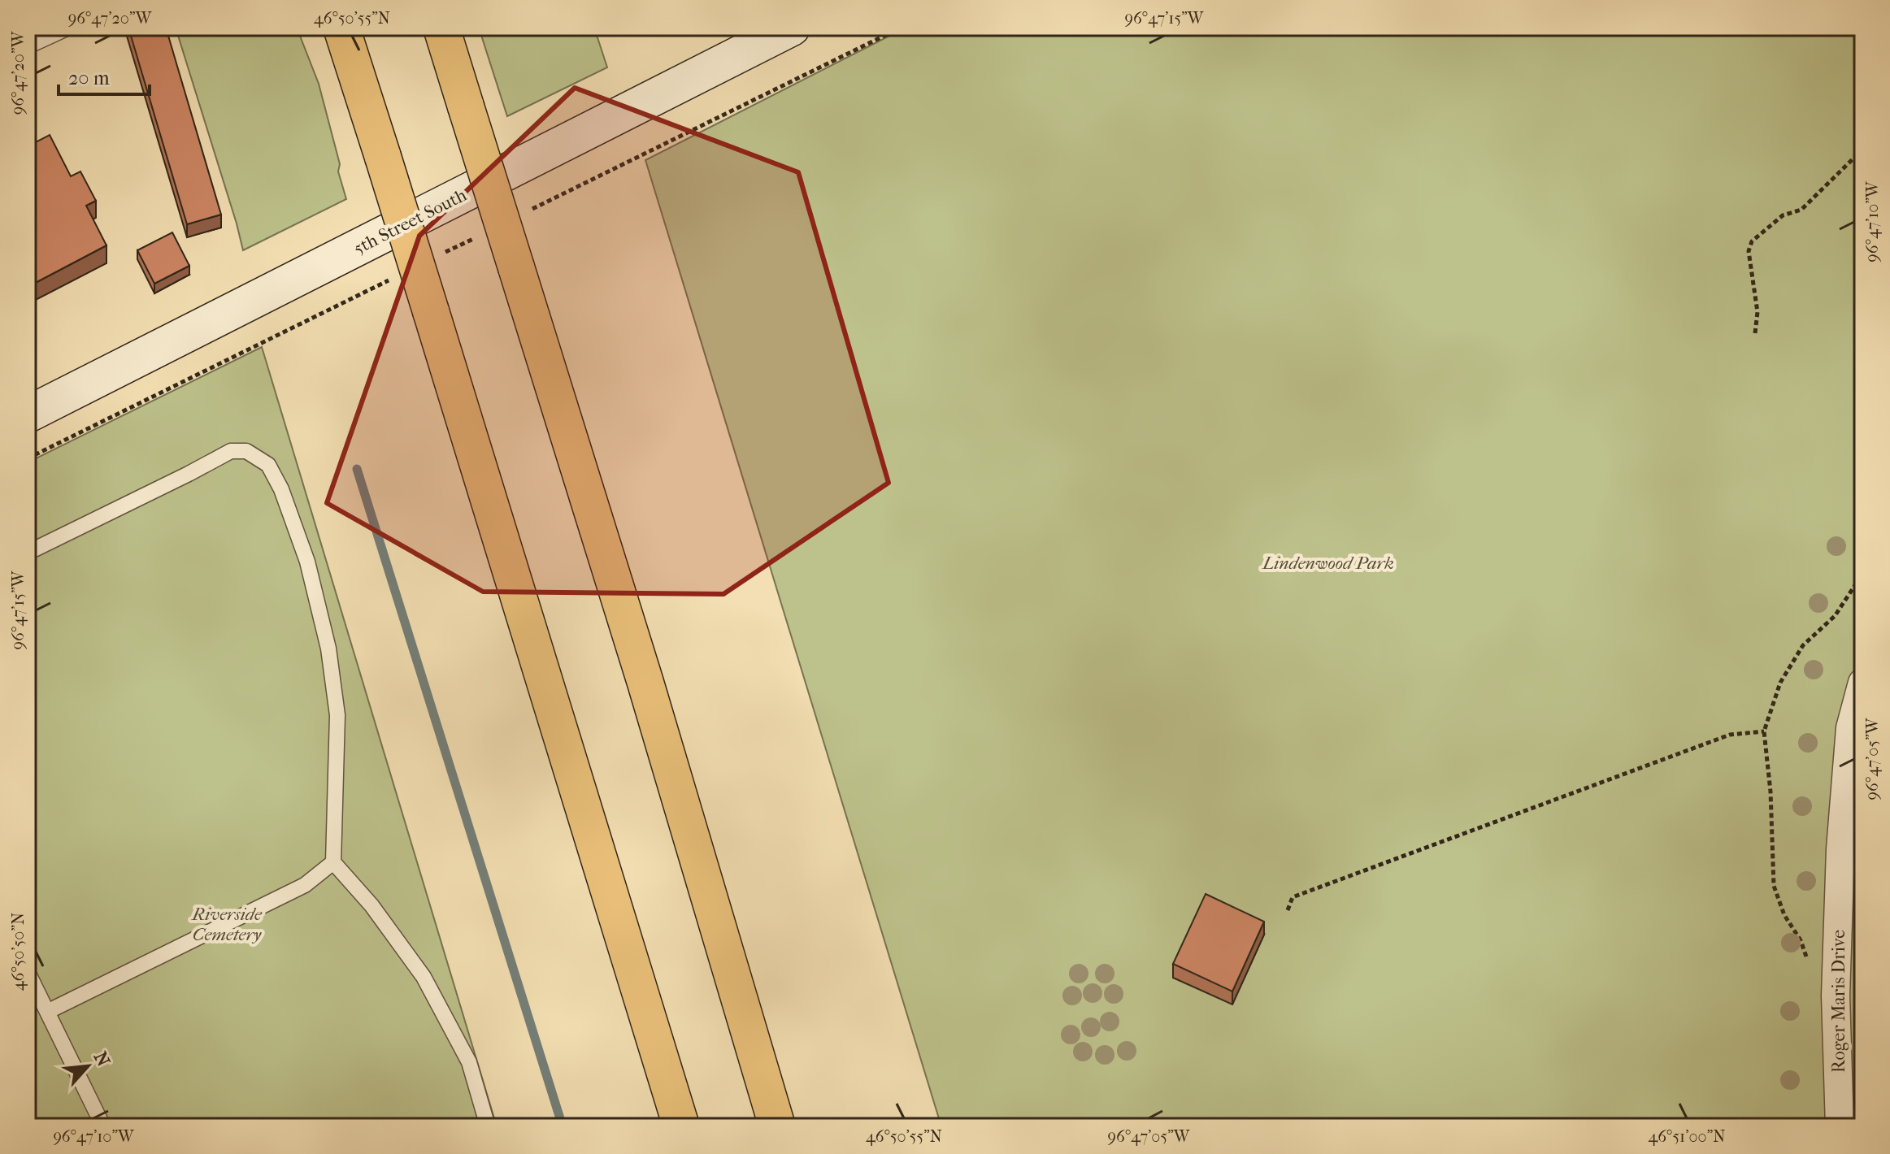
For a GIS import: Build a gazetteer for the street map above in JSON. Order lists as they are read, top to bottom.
{
  "streets": {
    "street": ["5th Street South", "Roger Maris Drive"]
  },
  "parks": ["Lindenwood Park", "Riverside Cemetery"],
  "scale_bar": "20 m",
  "north": "top right",
  "coordinates": [
    "96°47'20\"W",
    "46°50'55\"N",
    "96°47'15\"W",
    "96°47'10\"W",
    "96°47'05\"W",
    "46°50'50\"N",
    "46°51'00\"N"
  ]
}
